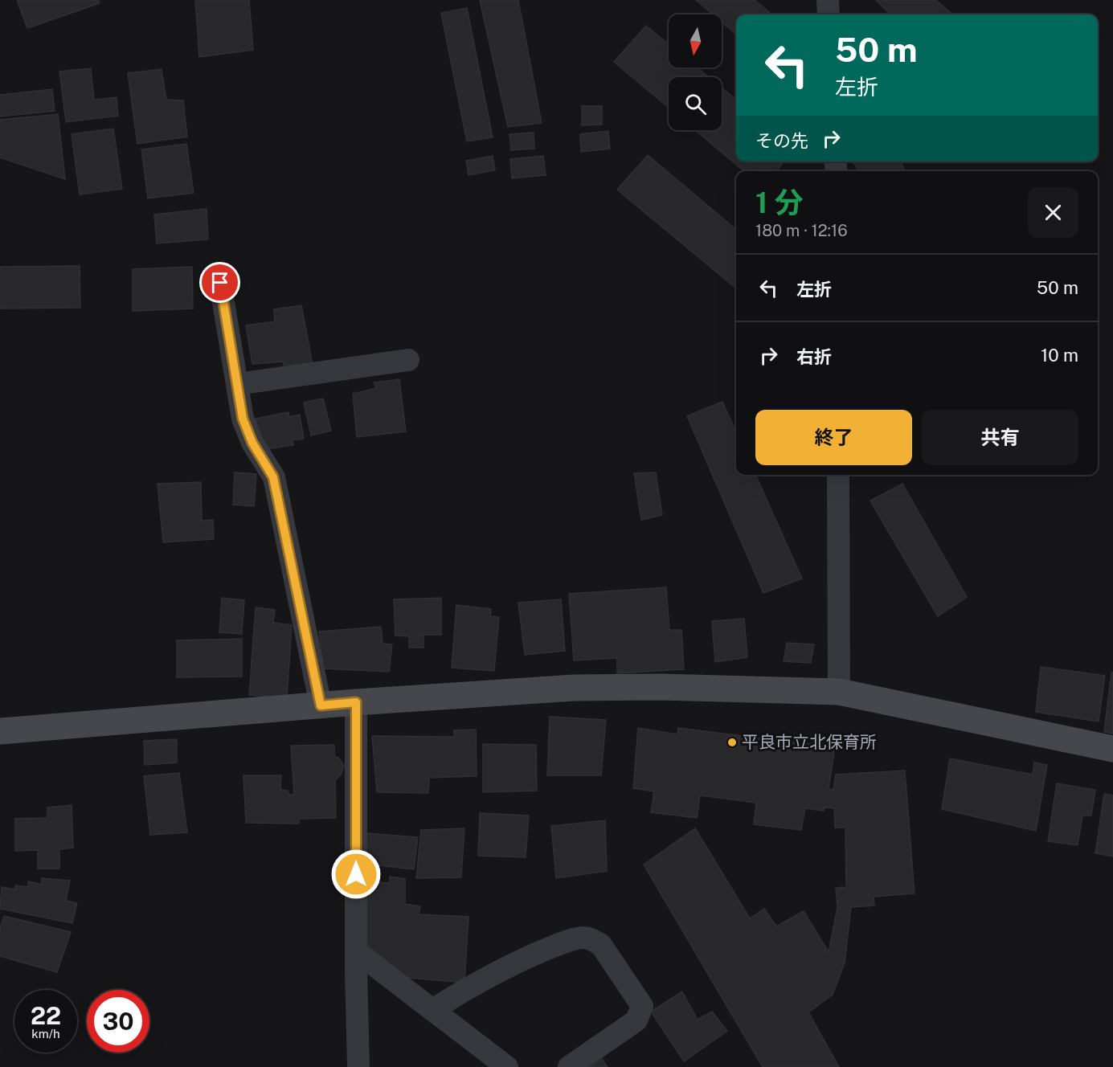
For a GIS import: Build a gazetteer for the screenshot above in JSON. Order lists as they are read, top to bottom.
{
  "places": ["平良市立北保育所"],
  "north": "bottom",
  "page": {
    "turn": ["50 m", "左折"],
    "then": "その先",
    "heading": ["1 分", "180 m · 12:16"],
    "list": [
      {
        "name": "左折",
        "value": "50 m"
      },
      {
        "name": "右折",
        "value": "10 m"
      }
    ],
    "buttons": ["終了", "共有"],
    "speed": "22 km/h",
    "limit": "30"
  }
}
